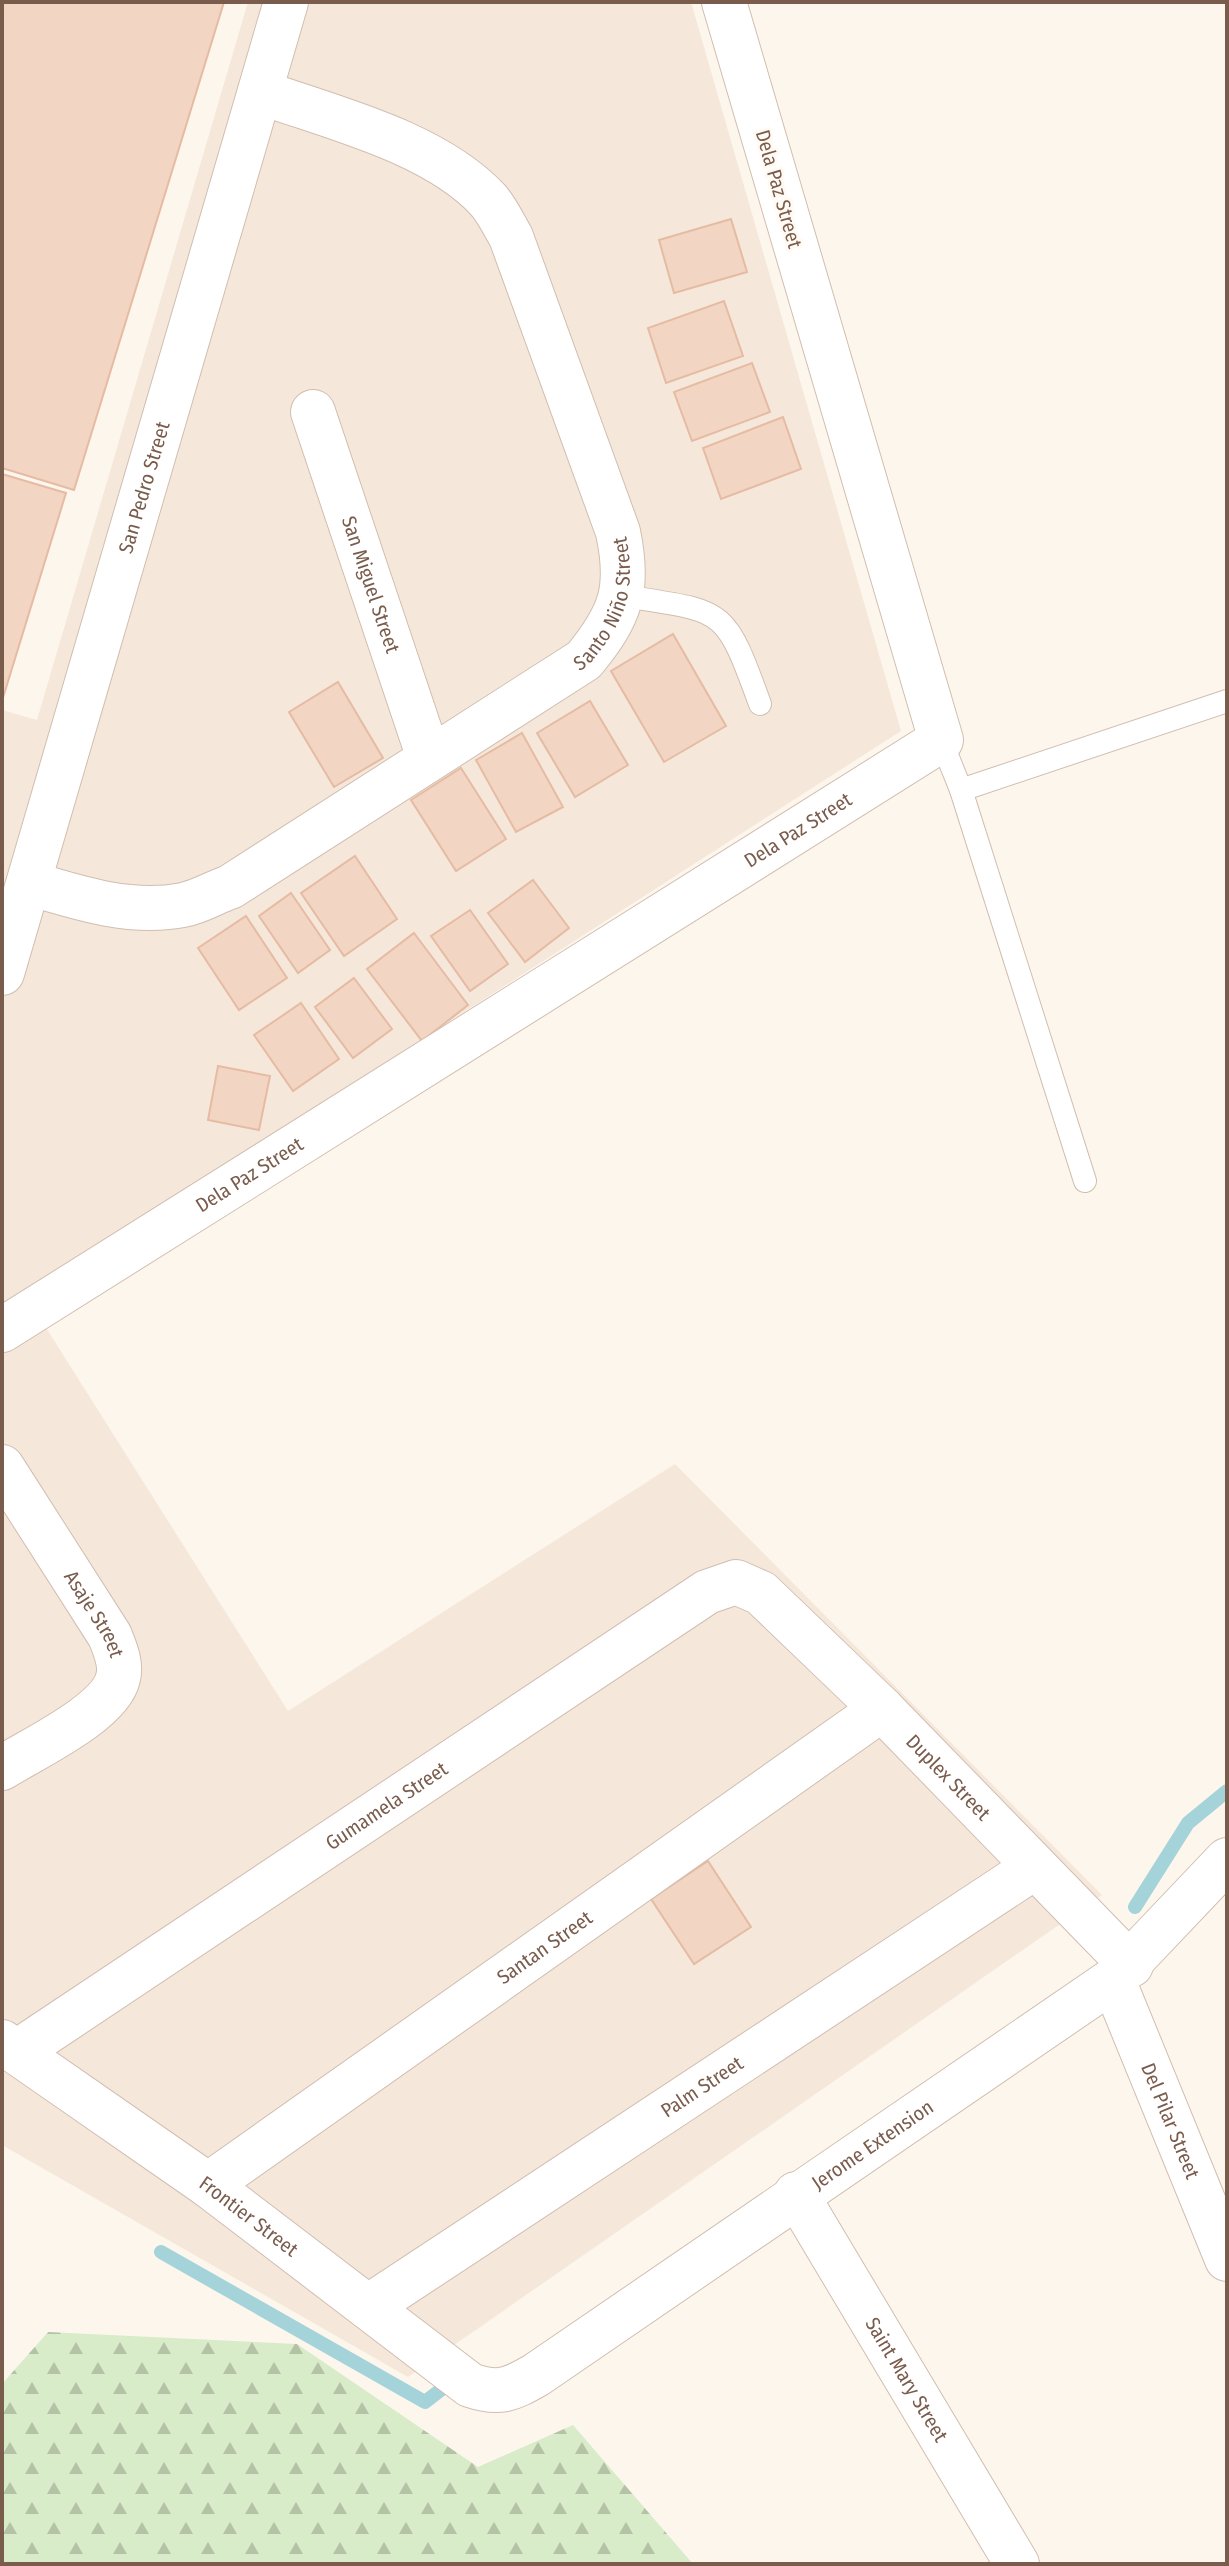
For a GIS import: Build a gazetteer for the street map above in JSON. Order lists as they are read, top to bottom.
{
  "streets": {
    "street": [
      "Dela Paz Street",
      "San Pedro Street",
      "San Miguel Street",
      "Santo Niño Street",
      "Asaje Street",
      "Duplex Street",
      "Gumamela Street",
      "Santan Street",
      "Palm Street",
      "Del Pilar Street",
      "Jerome Extension",
      "Frontier Street",
      "Saint Mary Street"
    ]
  },
  "crossings": [
    ["San Pedro Street", "Santo Niño Street"],
    ["San Miguel Street", "Santo Niño Street"],
    ["Duplex Street", "Gumamela Street"],
    ["Duplex Street", "Santan Street"],
    ["Duplex Street", "Palm Street"],
    ["Duplex Street", "Del Pilar Street"],
    ["Duplex Street", "Jerome Extension"],
    ["Gumamela Street", "Frontier Street"],
    ["Santan Street", "Frontier Street"],
    ["Palm Street", "Frontier Street"],
    ["Del Pilar Street", "Jerome Extension"],
    ["Jerome Extension", "Frontier Street"],
    ["Jerome Extension", "Saint Mary Street"]
  ]
}
